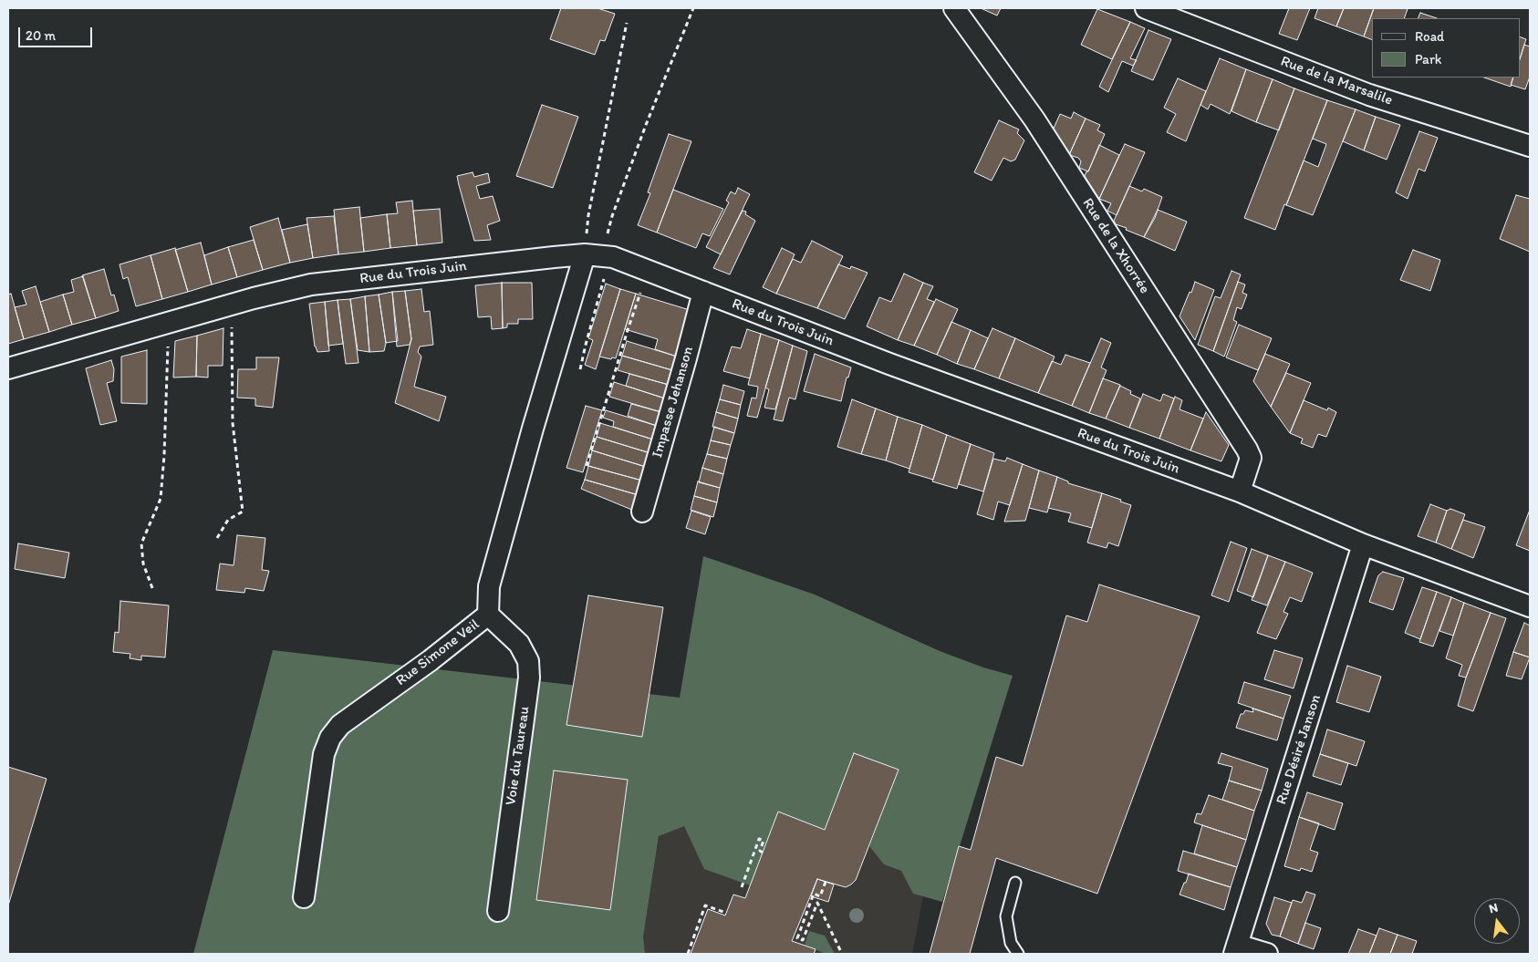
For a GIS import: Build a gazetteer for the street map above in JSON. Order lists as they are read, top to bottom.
{
  "streets": {
    "street": [
      "Rue de la Marsalile",
      "Rue de la Xhorrée",
      "Rue du Trois Juin",
      "Impasse Jehanson",
      "Rue Simone Veil",
      "Rue Désiré Janson",
      "Voie du Taureau"
    ]
  },
  "crossings": [
    ["Rue de la Xhorrée", "Rue du Trois Juin"],
    ["Rue du Trois Juin", "Impasse Jehanson"],
    ["Rue du Trois Juin", "Rue Simone Veil"],
    ["Rue du Trois Juin", "Rue Désiré Janson"],
    ["Rue Simone Veil", "Voie du Taureau"]
  ],
  "legend": ["Road", "Park"],
  "scale_bar": "20 m",
  "north": "top"
}
